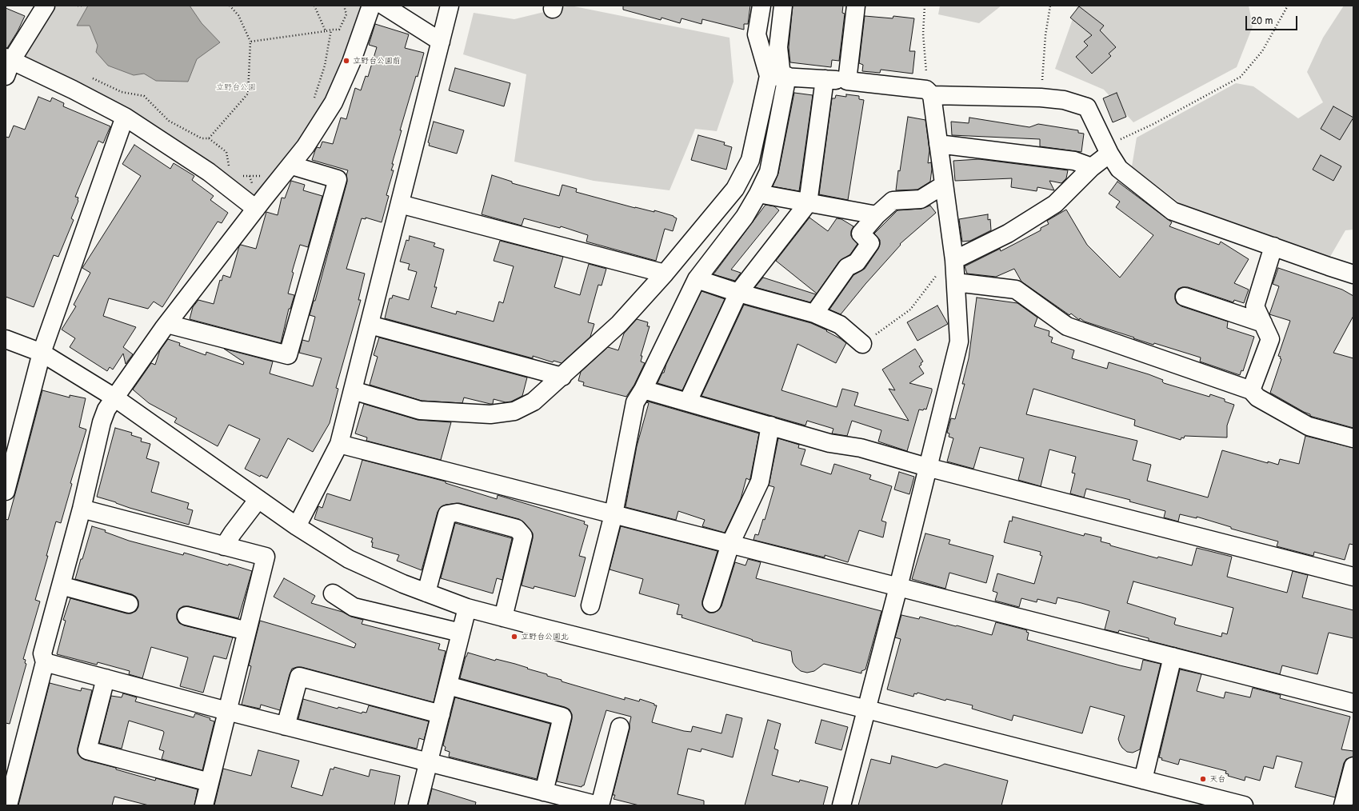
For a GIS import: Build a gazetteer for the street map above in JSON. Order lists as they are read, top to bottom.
{
  "parks": ["立野台公園"],
  "places": ["立野台公園前", "立野台公園北", "天台"],
  "scale_bar": "20 m"
}
